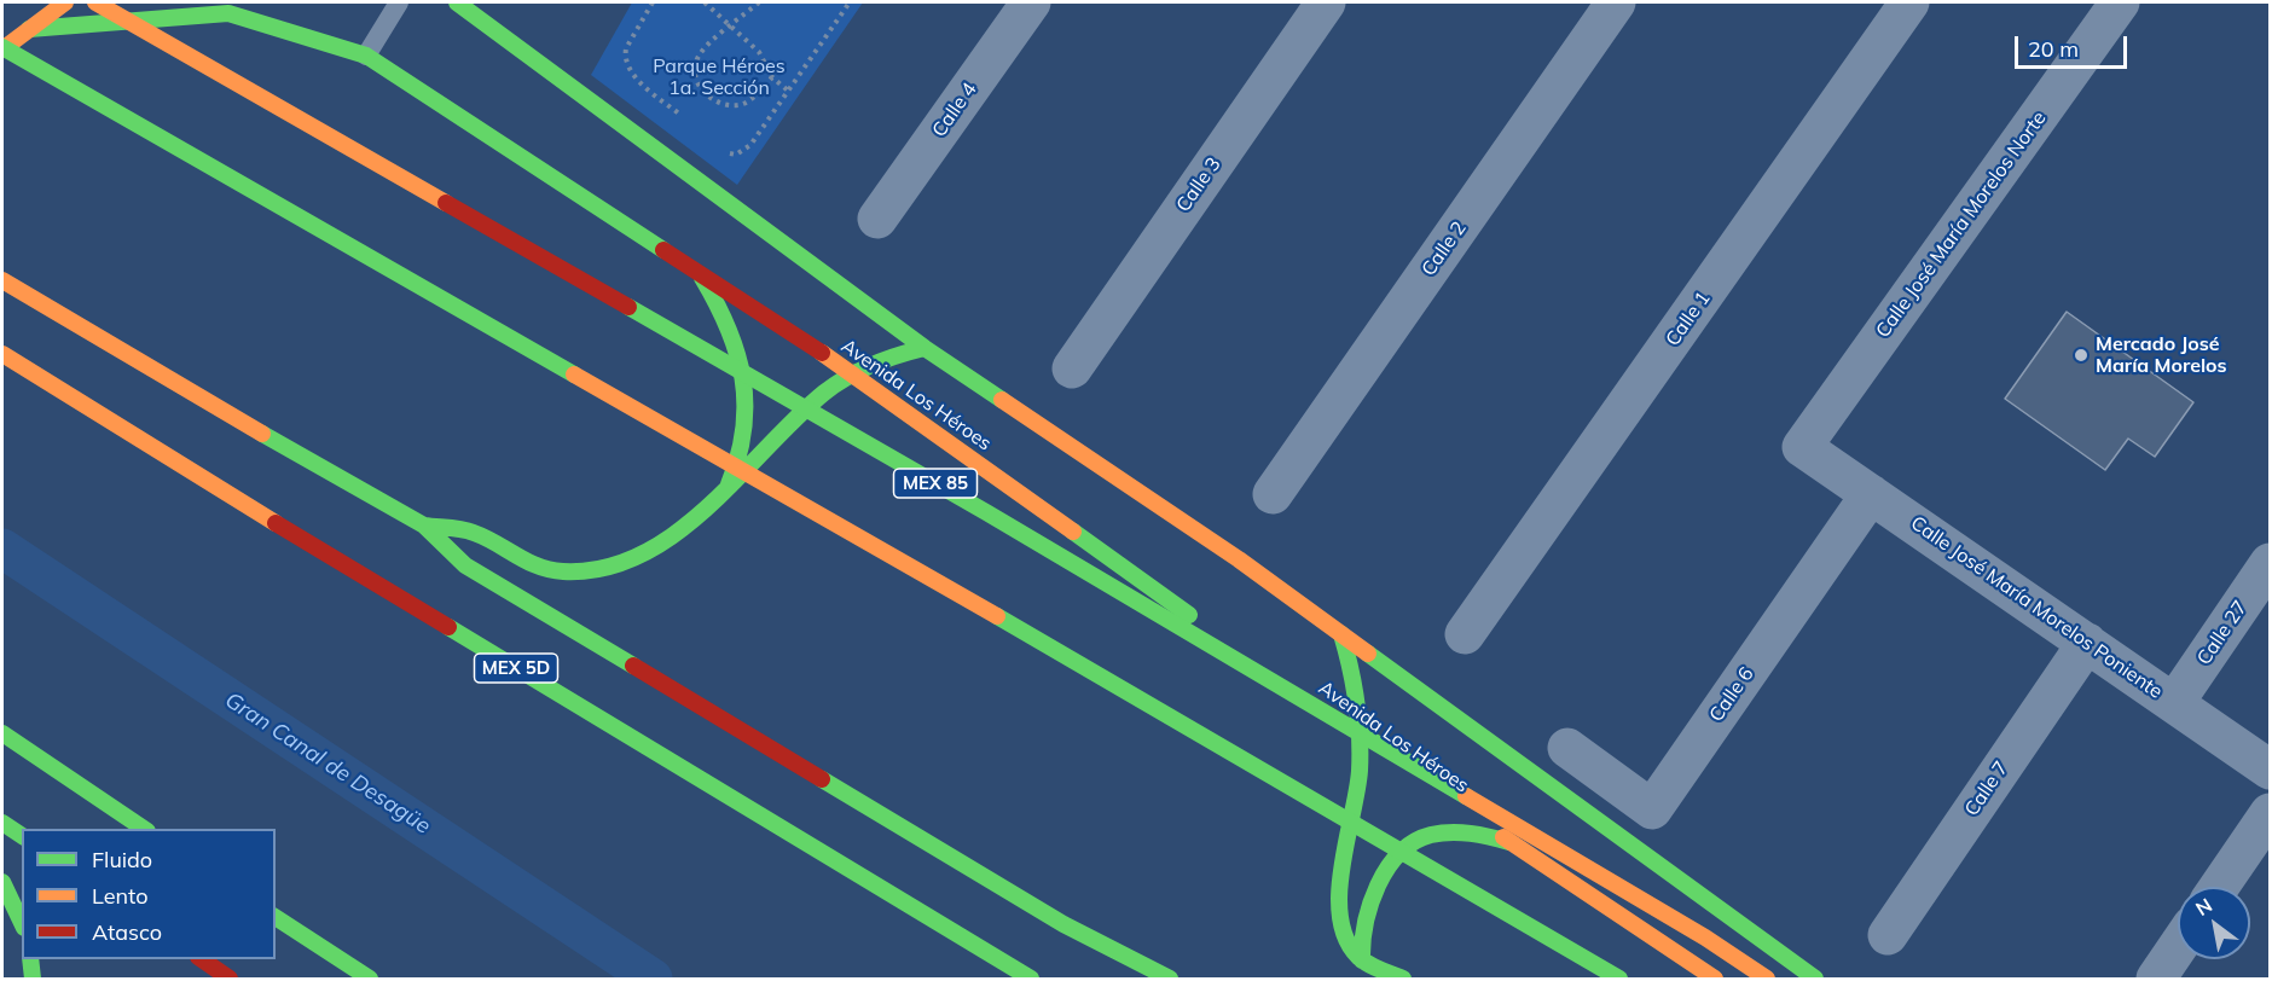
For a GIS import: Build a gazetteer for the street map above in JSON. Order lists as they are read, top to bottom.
{
  "streets": {
    "main road": ["Avenida Los Héroes", "MEX 85", "MEX 5D"],
    "street": [
      "Calle 4",
      "Calle 3",
      "Calle José María Morelos Norte",
      "Calle 2",
      "Calle 1",
      "Calle José María Morelos Poniente",
      "Calle 27",
      "Calle 6",
      "Calle 7"
    ]
  },
  "crossings": [
    ["Calle José María Morelos Norte", "Calle José María Morelos Poniente"],
    ["Calle José María Morelos Poniente", "Calle 27"],
    ["Calle José María Morelos Poniente", "Calle 6"],
    ["Calle José María Morelos Poniente", "Calle 7"]
  ],
  "water": ["Gran Canal de Desagüe"],
  "parks": ["Parque Héroes 1a. Sección"],
  "places": ["Mercado José María Morelos"],
  "legend": ["Fluido", "Lento", "Atasco"],
  "scale_bar": "20 m",
  "north": "top left"
}
